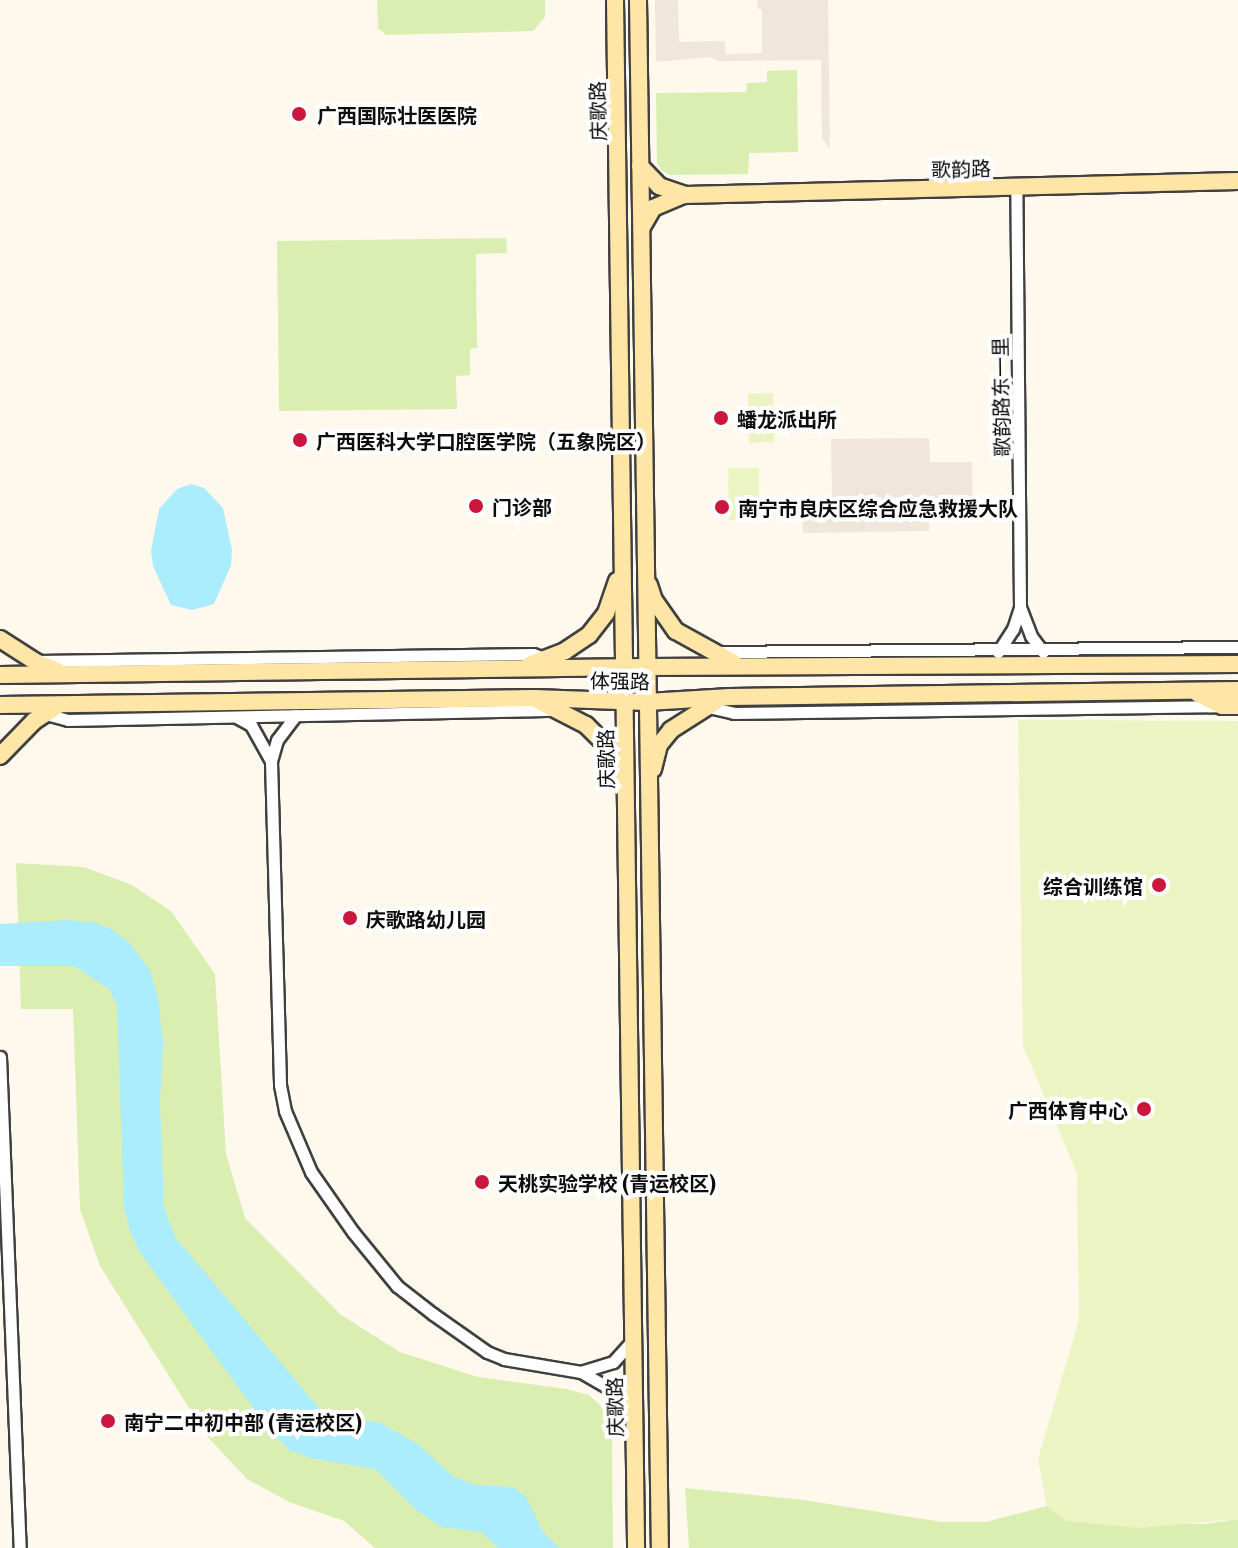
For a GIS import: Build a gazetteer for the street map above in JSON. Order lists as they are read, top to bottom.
{
  "streets": {
    "street": [
      "庆歌路",
      "歌韵路",
      "歌韵路东一里",
      "体强路"
    ]
  },
  "crossings": [
    ["庆歌路", "歌韵路"],
    ["庆歌路", "体强路"],
    ["歌韵路", "歌韵路东一里"],
    ["歌韵路东一里", "体强路"]
  ],
  "places": [
    "广西国际壮医医院",
    "蟠龙派出所",
    "广西医科大学口腔医学院（五象院区）",
    "门诊部",
    "南宁市良庆区综合应急救援大队",
    "综合训练馆",
    "庆歌路幼儿园",
    "广西体育中心",
    "天桃实验学校 (青运校区)",
    "南宁二中初中部 (青运校区)"
  ]
}
